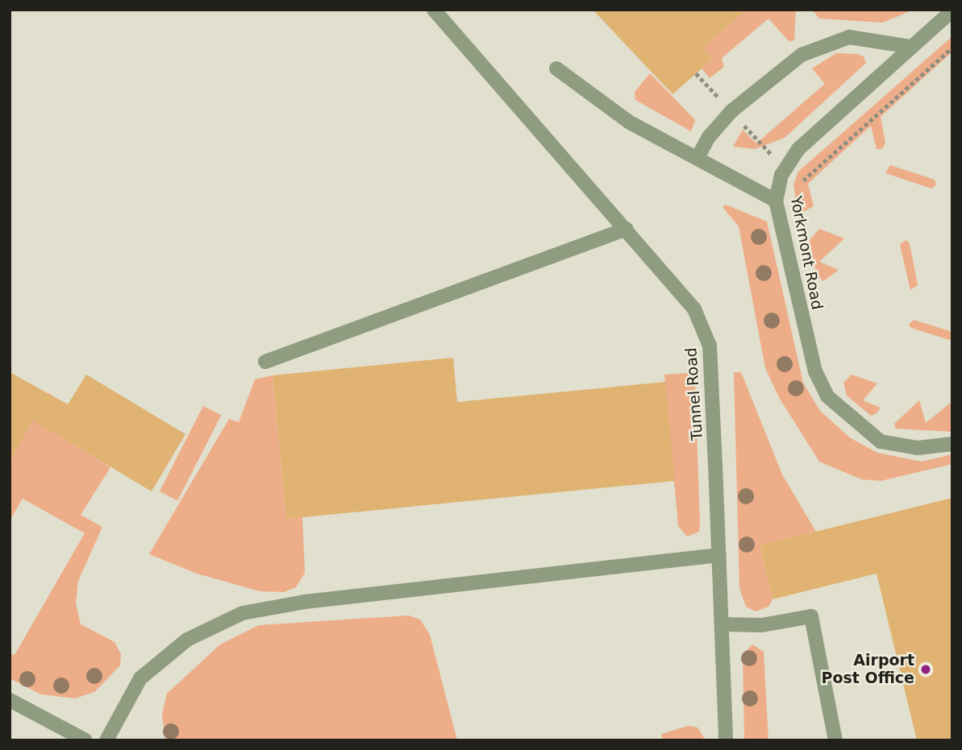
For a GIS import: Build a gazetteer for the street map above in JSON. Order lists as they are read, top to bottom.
{
  "streets": {
    "street": ["Yorkmont Road", "Tunnel Road"]
  },
  "places": ["Airport Post Office"]
}
